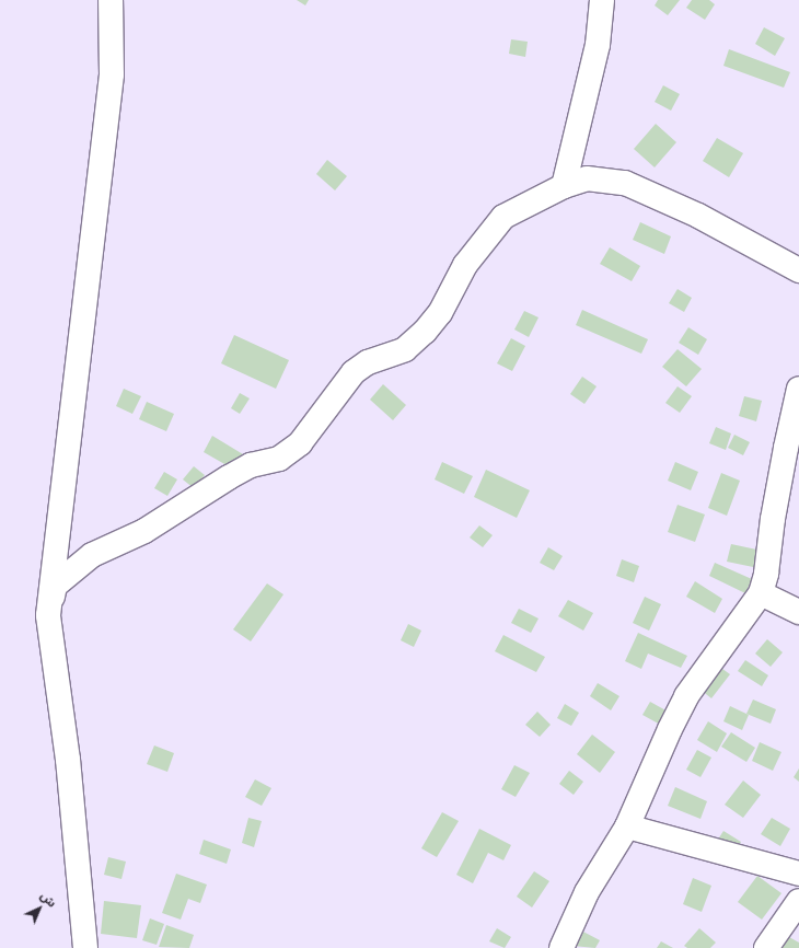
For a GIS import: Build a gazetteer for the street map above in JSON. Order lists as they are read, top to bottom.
{
  "north": "top right"
}
